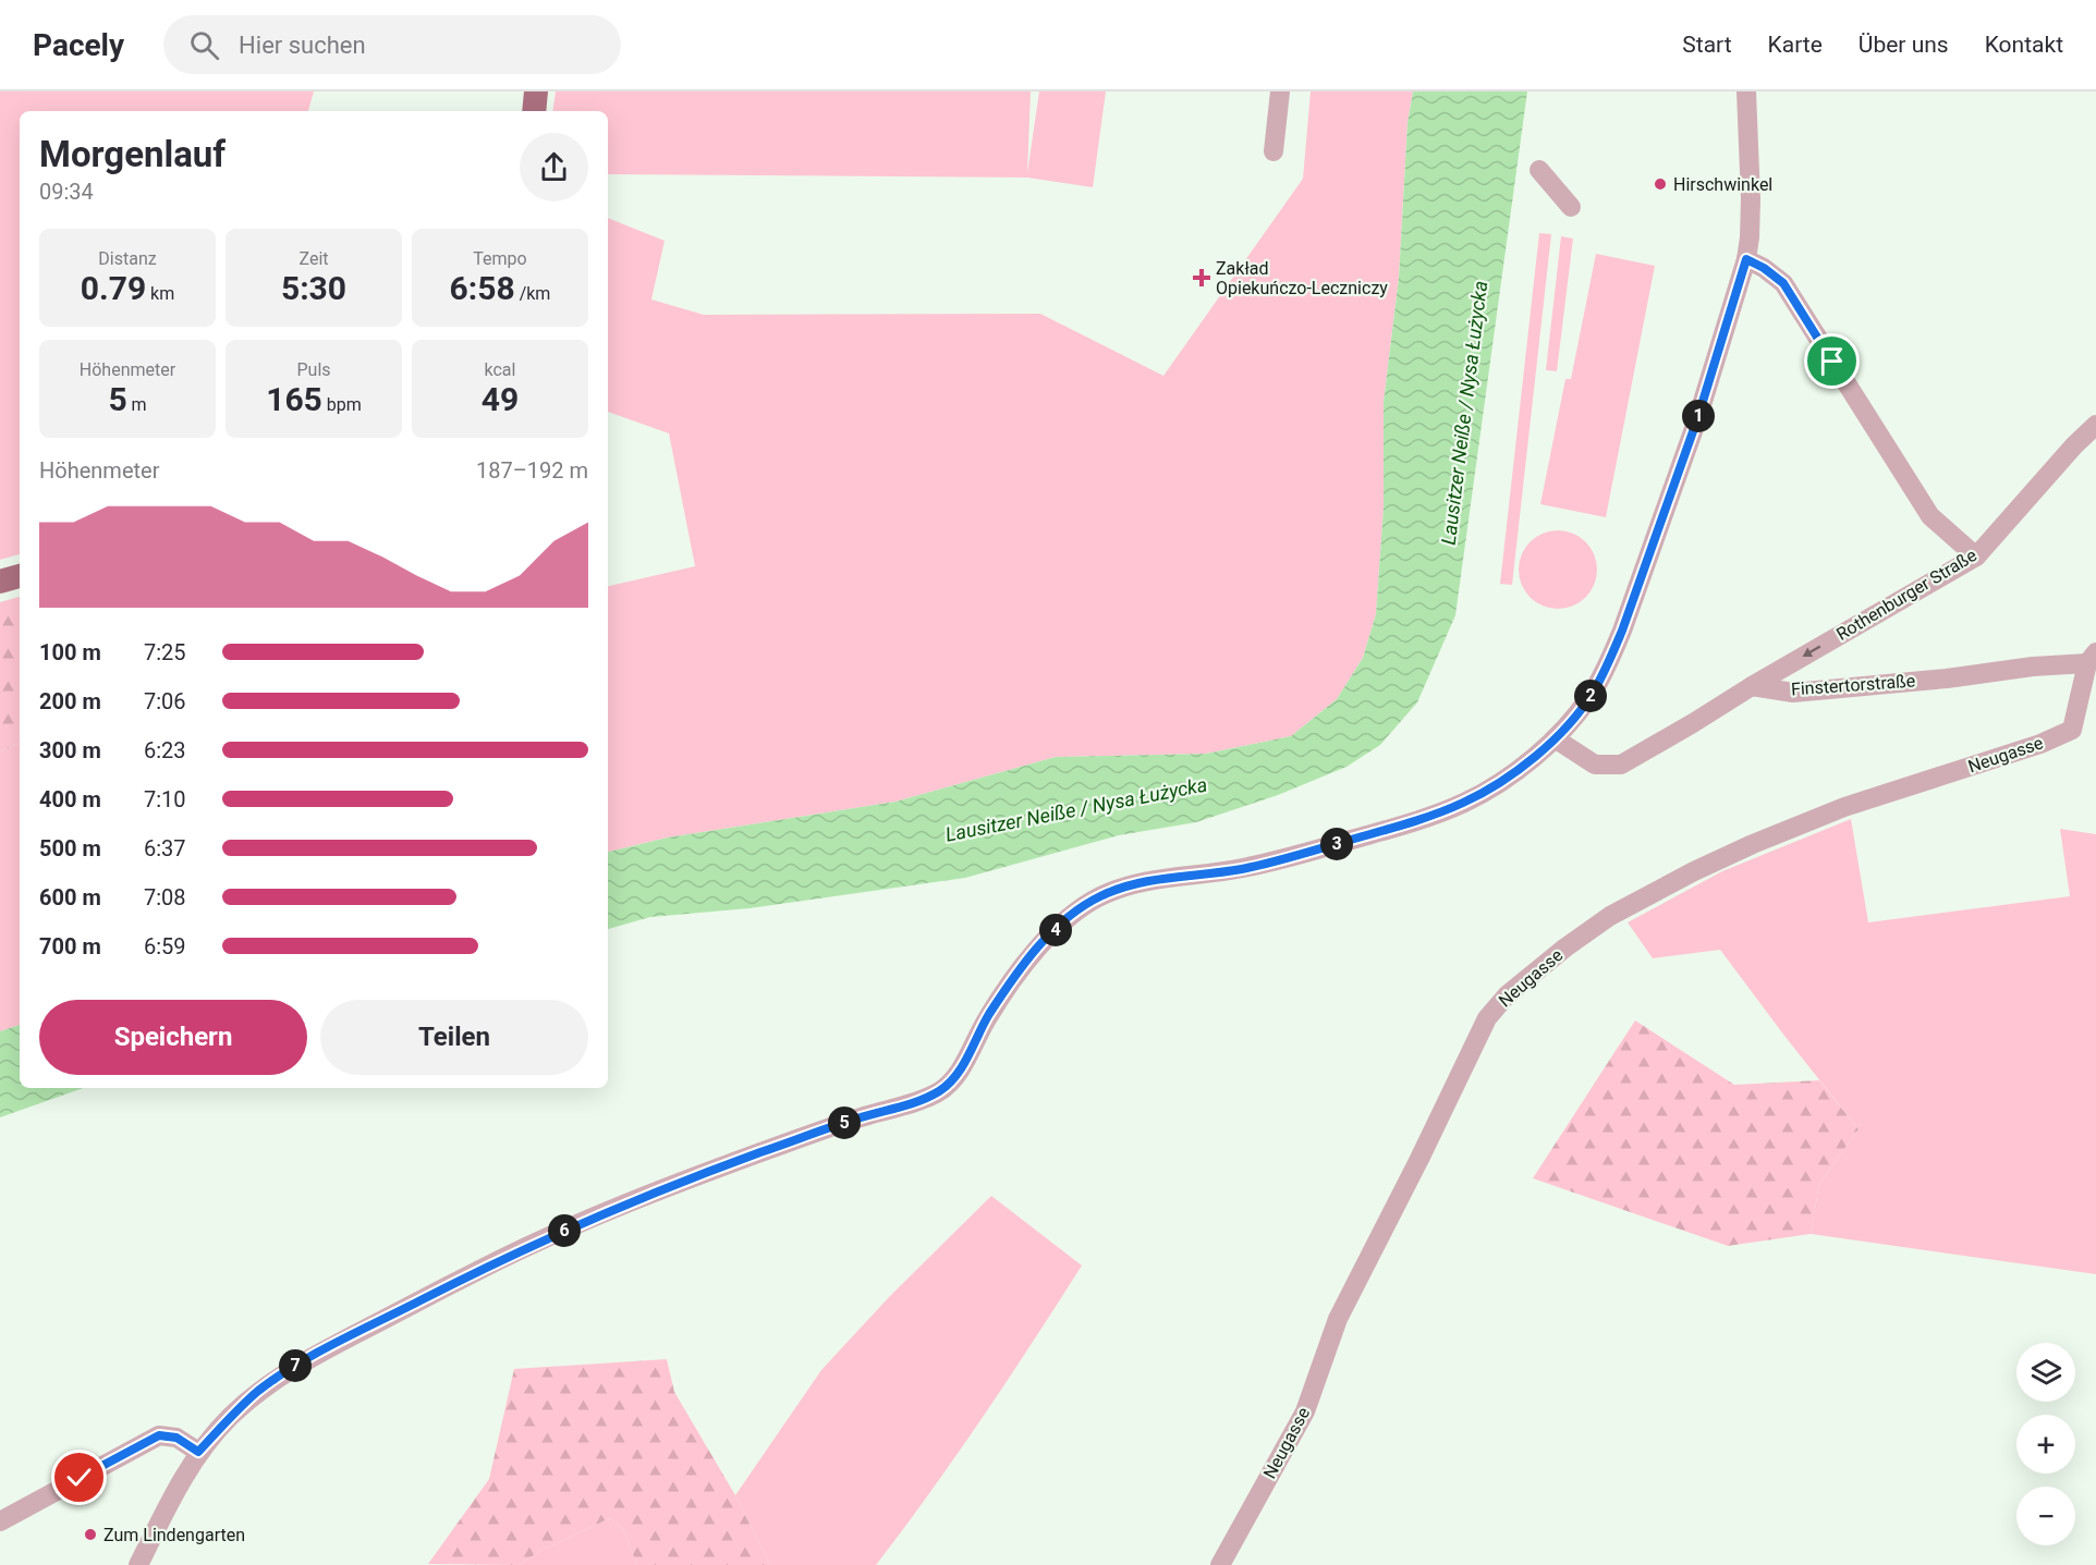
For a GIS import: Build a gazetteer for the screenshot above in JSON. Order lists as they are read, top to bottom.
{
  "streets": {
    "street": ["Rothenburger Straße", "Finstertorstraße", "Neugasse"]
  },
  "crossings": [
    ["Rothenburger Straße", "Finstertorstraße"],
    ["Finstertorstraße", "Neugasse"]
  ],
  "one_way": ["Rothenburger Straße"],
  "water": ["Lausitzer Neiße / Nysa Łużycka"],
  "places": {
    "other": ["Hirschwinkel", "Zum Lindengarten"],
    "health": ["Zakład Opiekuńczo-Leczniczy"]
  },
  "page": {
    "header": "Pacely",
    "search": "Hier suchen",
    "nav": [
      "Start",
      "Karte",
      "Über uns",
      "Kontakt"
    ],
    "heading": ["Morgenlauf", "09:34"],
    "stats": [
      ["Distanz", "0.79 km"],
      ["Zeit", "5:30"],
      ["Tempo", "6:58 /km"],
      ["Höhenmeter", "5 m"],
      ["Puls", "165 bpm"],
      ["kcal", "49"]
    ],
    "pins": [
      "1",
      "2",
      "3",
      "4",
      "5",
      "6",
      "7"
    ],
    "chart": ["Höhenmeter", "187–192 m"],
    "list": [
      {
        "name": "100 m",
        "note": "7:25"
      },
      {
        "name": "200 m",
        "note": "7:06"
      },
      {
        "name": "300 m",
        "note": "6:23"
      },
      {
        "name": "400 m",
        "note": "7:10"
      },
      {
        "name": "500 m",
        "note": "6:37"
      },
      {
        "name": "600 m",
        "note": "7:08"
      },
      {
        "name": "700 m",
        "note": "6:59"
      }
    ],
    "buttons": ["Speichern", "Teilen"],
    "map_buttons": ["+", "−"]
  }
}
